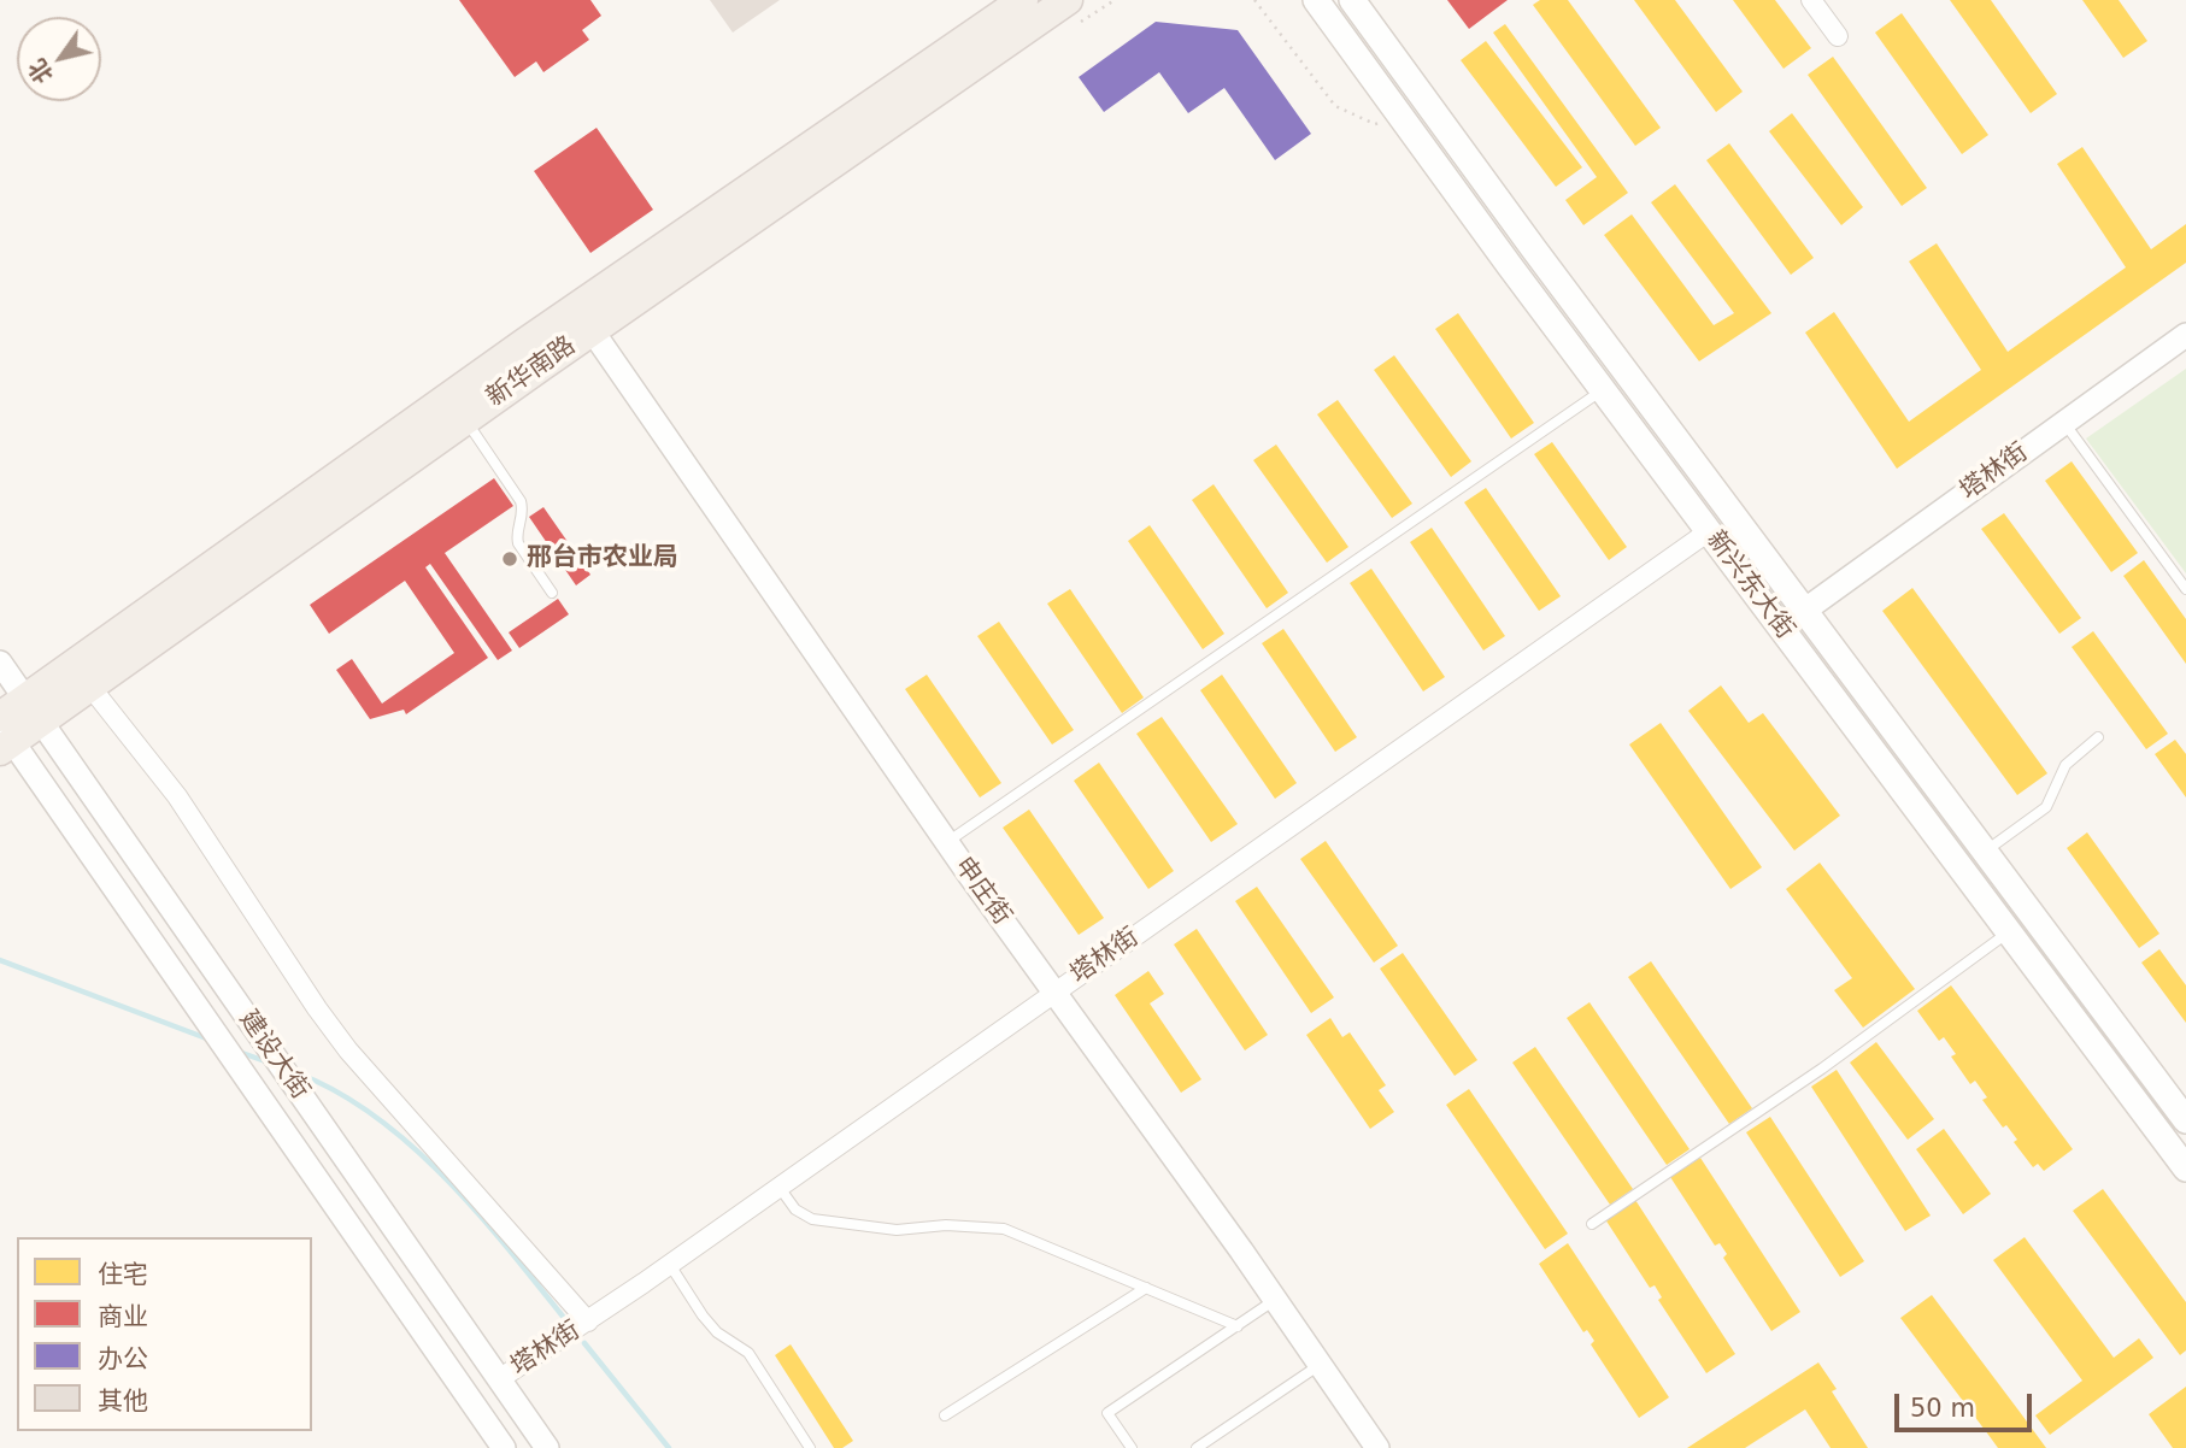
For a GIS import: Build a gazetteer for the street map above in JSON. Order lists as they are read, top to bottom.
{
  "streets": {
    "main road": ["新华南路", "新兴东大街"],
    "street": ["塔林街", "申庄街", "建设大街"]
  },
  "crossings": [
    ["新华南路", "申庄街"],
    ["新华南路", "建设大街"],
    ["塔林街", "新兴东大街"],
    ["塔林街", "申庄街"],
    ["塔林街", "建设大街"]
  ],
  "places": ["邢台市农业局"],
  "legend": [
    "住宅",
    "商业",
    "办公",
    "其他"
  ],
  "scale_bar": "50 m",
  "north": "bottom left"
}
